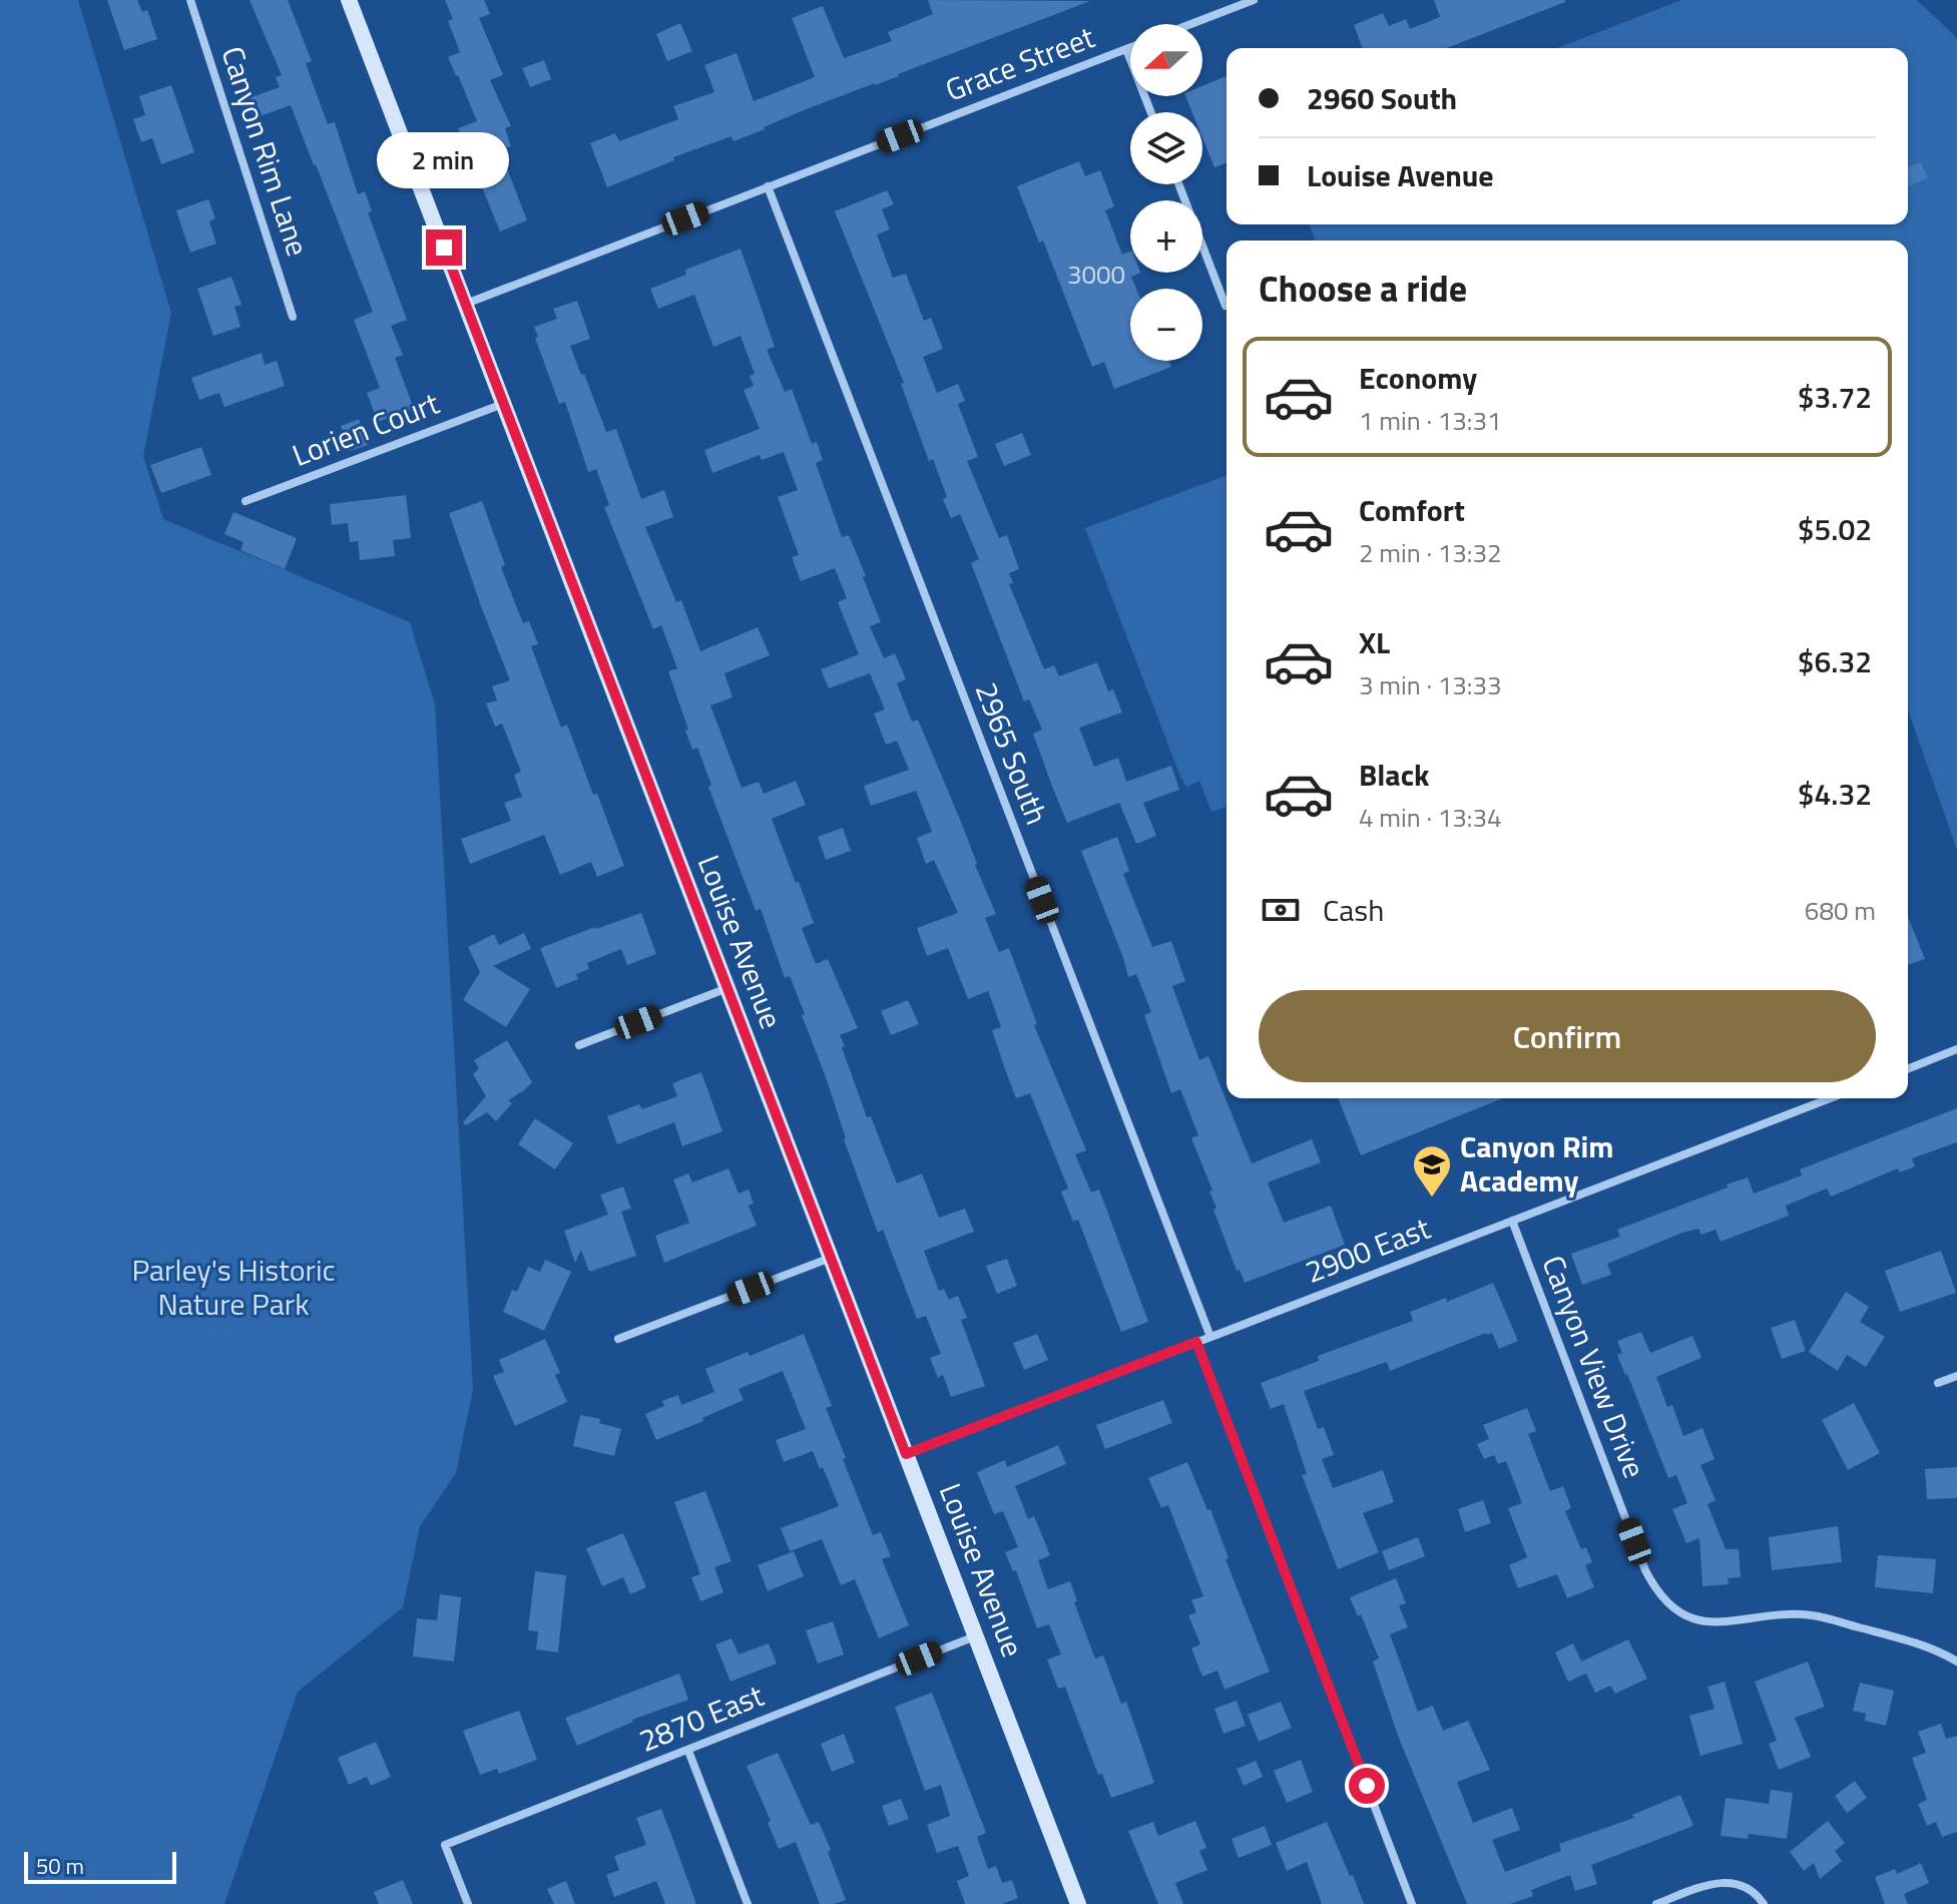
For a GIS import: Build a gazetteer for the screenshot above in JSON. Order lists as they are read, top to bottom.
{
  "streets": {
    "street": [
      "Grace Street",
      "Canyon Rim Lane",
      "Lorien Court",
      "2965 South",
      "Louise Avenue",
      "2900 East",
      "Canyon View Drive",
      "2870 East"
    ]
  },
  "crossings": [
    ["Grace Street", "2965 South"],
    ["Grace Street", "Louise Avenue"],
    ["Lorien Court", "Louise Avenue"],
    ["2965 South", "2900 East"],
    ["Louise Avenue", "2900 East"],
    ["Louise Avenue", "2870 East"],
    ["2900 East", "Canyon View Drive"]
  ],
  "parks": ["Parley's Historic Nature Park"],
  "places": {
    "school or university": ["Canyon Rim Academy"]
  },
  "house_numbers": ["3000"],
  "scale_bar": "50 m",
  "north": "left",
  "page": {
    "map_buttons": ["+", "−"],
    "banner": ["2960 South", "Louise Avenue"],
    "bubble": "2 min",
    "heading": "Choose a ride",
    "list": [
      {
        "name": "Economy",
        "note": "1 min · 13:31",
        "value": "$3.72"
      },
      {
        "name": "Comfort",
        "note": "2 min · 13:32",
        "value": "$5.02"
      },
      {
        "name": "XL",
        "note": "3 min · 13:33",
        "value": "$6.32"
      },
      {
        "name": "Black",
        "note": "4 min · 13:34",
        "value": "$4.32"
      }
    ],
    "pay": ["Cash", "680 m"],
    "buttons": "Confirm",
    "scale": "50 m"
  }
}
